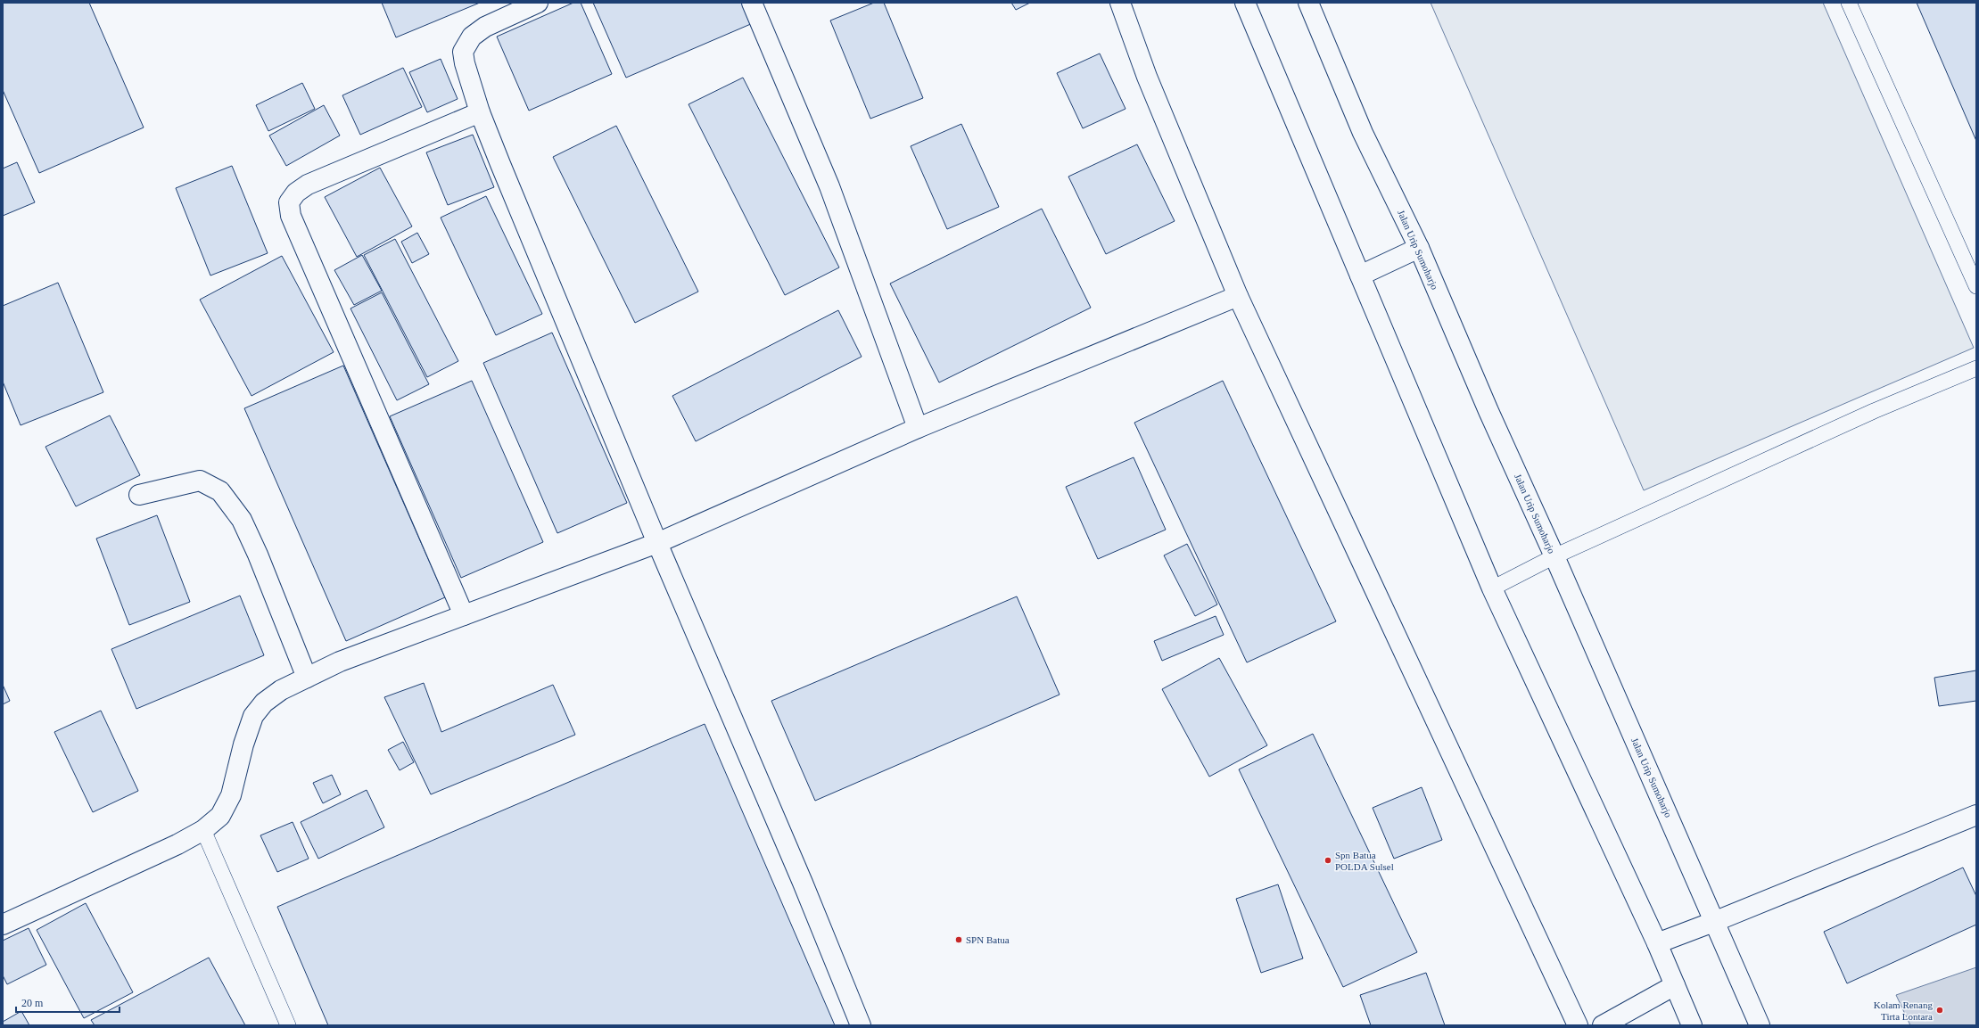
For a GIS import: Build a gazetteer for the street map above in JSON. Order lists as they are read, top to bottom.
{
  "streets": {
    "main road": ["Jalan Urip Sumoharjo"]
  },
  "places": ["Spn Batua POLDA Sulsel", "SPN Batua", "Kolam Renang Tirta Lontara"],
  "scale_bar": "20 m"
}
